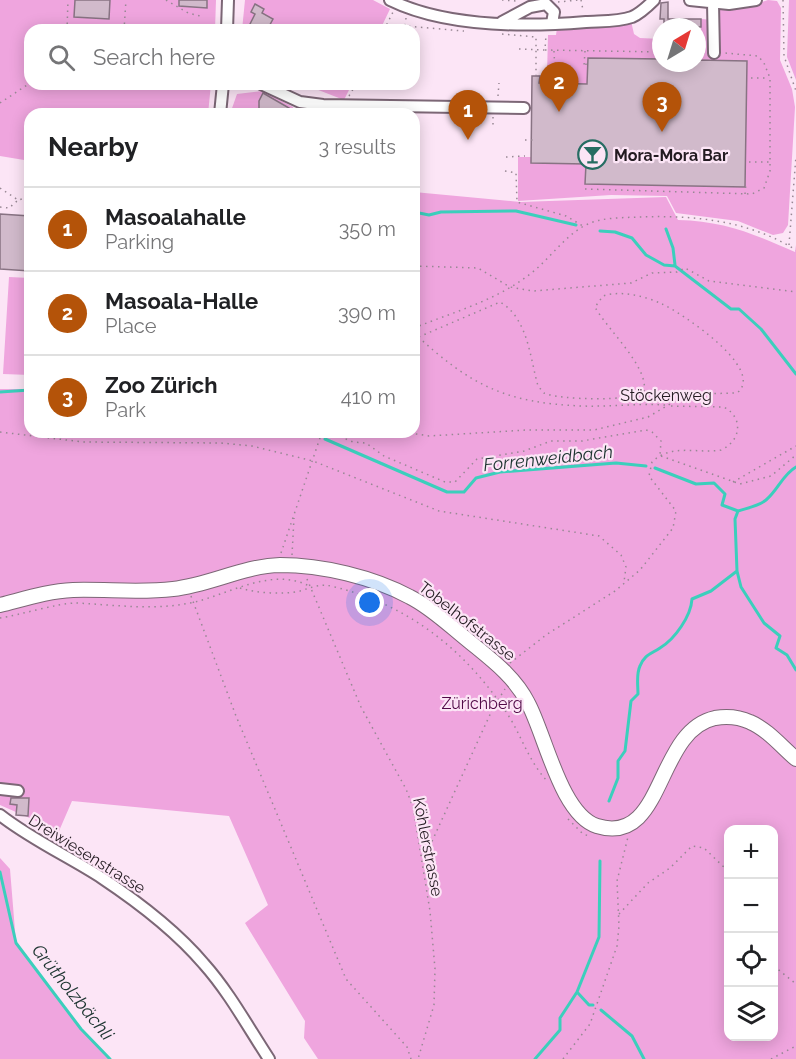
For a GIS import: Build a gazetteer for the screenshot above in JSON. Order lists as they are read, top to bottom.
{
  "streets": {
    "main road": ["Tobelhofstrasse"],
    "street": ["Dreiwiesenstrasse"],
    "path": ["Stöckenweg", "Köhlerstrasse"]
  },
  "water": ["Forrenweidbach", "Grütholzbächli"],
  "parks": ["Zürichberg"],
  "places": {
    "bar": ["Mora-Mora Bar"]
  },
  "north": "top right",
  "page": {
    "search": "Search here",
    "pins": ["2", "3", "1"],
    "heading": ["Nearby", "3 results"],
    "list": [
      {
        "mark": "1",
        "name": "Masoalahalle",
        "note": "Parking",
        "value": "350 m"
      },
      {
        "mark": "2",
        "name": "Masoala-Halle",
        "note": "Place",
        "value": "390 m"
      },
      {
        "mark": "3",
        "name": "Zoo Zürich",
        "note": "Park",
        "value": "410 m"
      }
    ],
    "map_buttons": ["+", "−"]
  }
}
